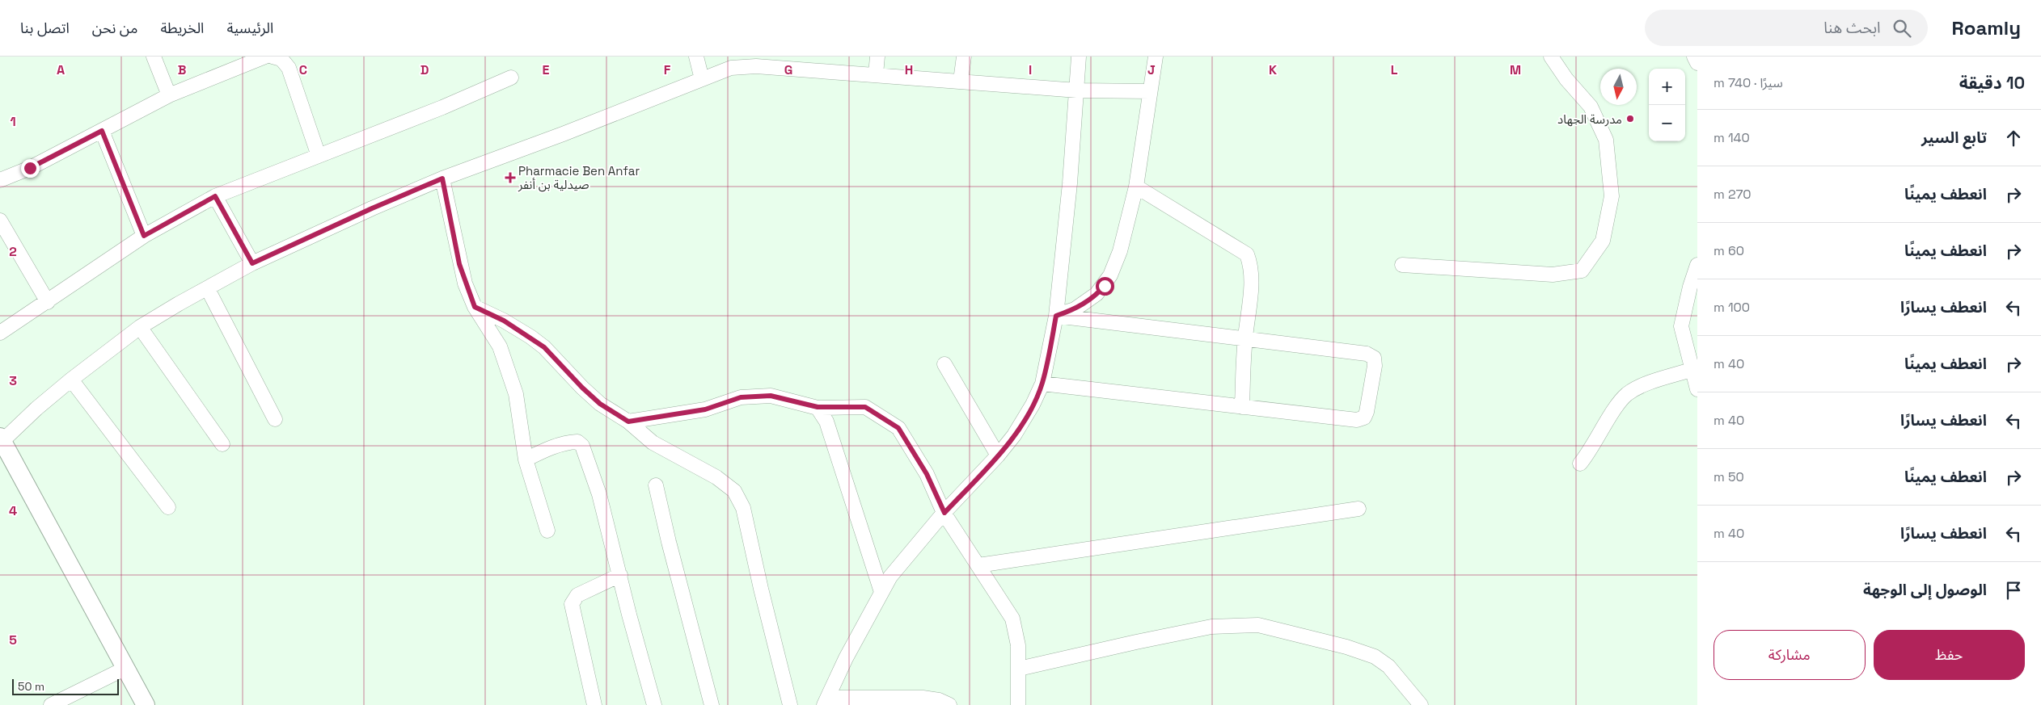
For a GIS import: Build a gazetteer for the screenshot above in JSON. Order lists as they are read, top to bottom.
{
  "places": {
    "other": ["مدرسة الجهاد"],
    "health": ["Pharmacie Ben Anfar صيدلية بن أنفر"]
  },
  "scale_bar": "50 m",
  "north": "bottom",
  "page": {
    "header": "Roamly",
    "search": "ابحث هنا",
    "nav": [
      "الرئيسية",
      "الخريطة",
      "من نحن",
      "اتصل بنا"
    ],
    "heading": ["10 دقيقة", "سيرًا · 740 m"],
    "map_buttons": ["+", "−"],
    "list": [
      ["تابع السير", "140 m"],
      ["انعطف يمينًا", "270 m"],
      ["انعطف يمينًا", "60 m"],
      ["انعطف يسارًا", "100 m"],
      ["انعطف يمينًا", "40 m"],
      ["انعطف يسارًا", "40 m"],
      ["انعطف يمينًا", "50 m"],
      ["انعطف يسارًا", "40 m"],
      "الوصول إلى الوجهة"
    ],
    "buttons": ["حفظ", "مشاركة"],
    "scale": "50 m"
  },
  "grid": {
    "columns": [
      "A",
      "B",
      "C",
      "D",
      "E",
      "F",
      "G",
      "H",
      "I",
      "J",
      "K",
      "L",
      "M"
    ],
    "rows": [
      "1",
      "2",
      "3",
      "4",
      "5"
    ]
  }
}
